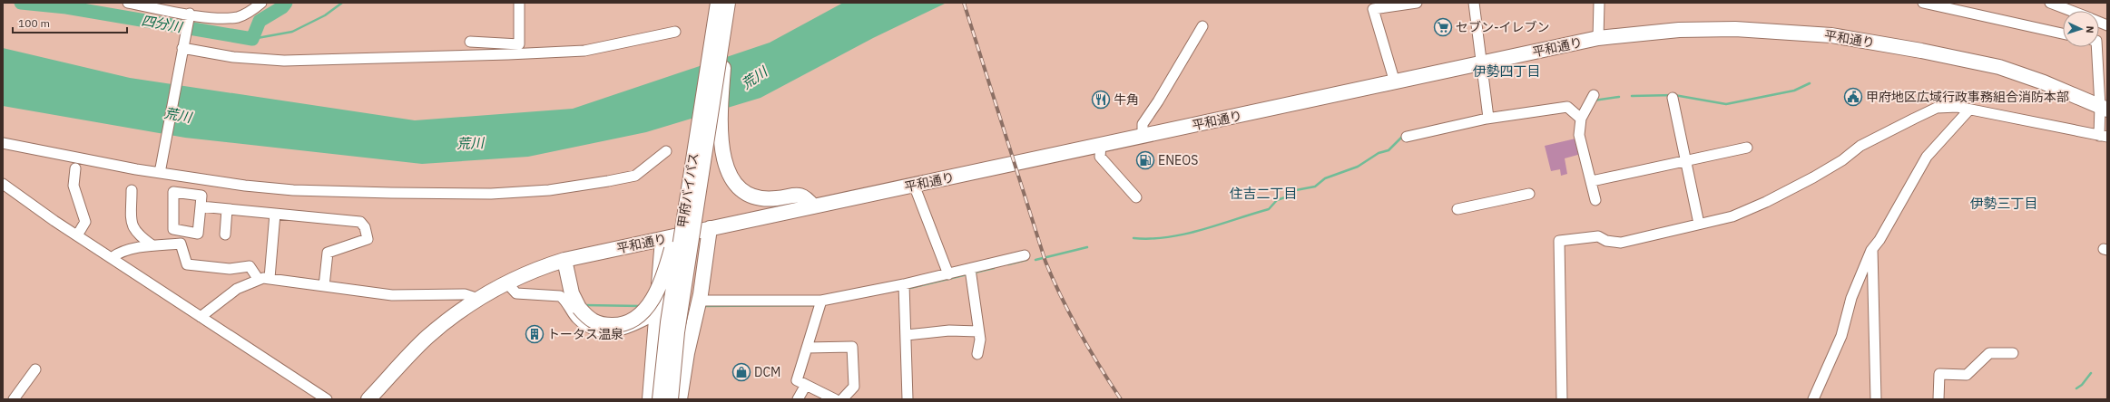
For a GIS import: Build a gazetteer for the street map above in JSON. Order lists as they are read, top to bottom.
{
  "streets": {
    "highway": ["平和通り", "甲府バイパス"]
  },
  "districts": ["伊勢四丁目", "住吉二丁目", "伊勢三丁目"],
  "water": ["四分川", "荒川"],
  "places": {
    "supermarket": ["セブン-イレブン"],
    "public building": ["甲府地区広域行政事務組合消防本部"],
    "restaurant": ["牛角"],
    "fuel station": ["ENEOS"],
    "building": ["トータス温泉"],
    "shop": ["DCM"]
  },
  "scale_bar": "100 m",
  "north": "right"
}
